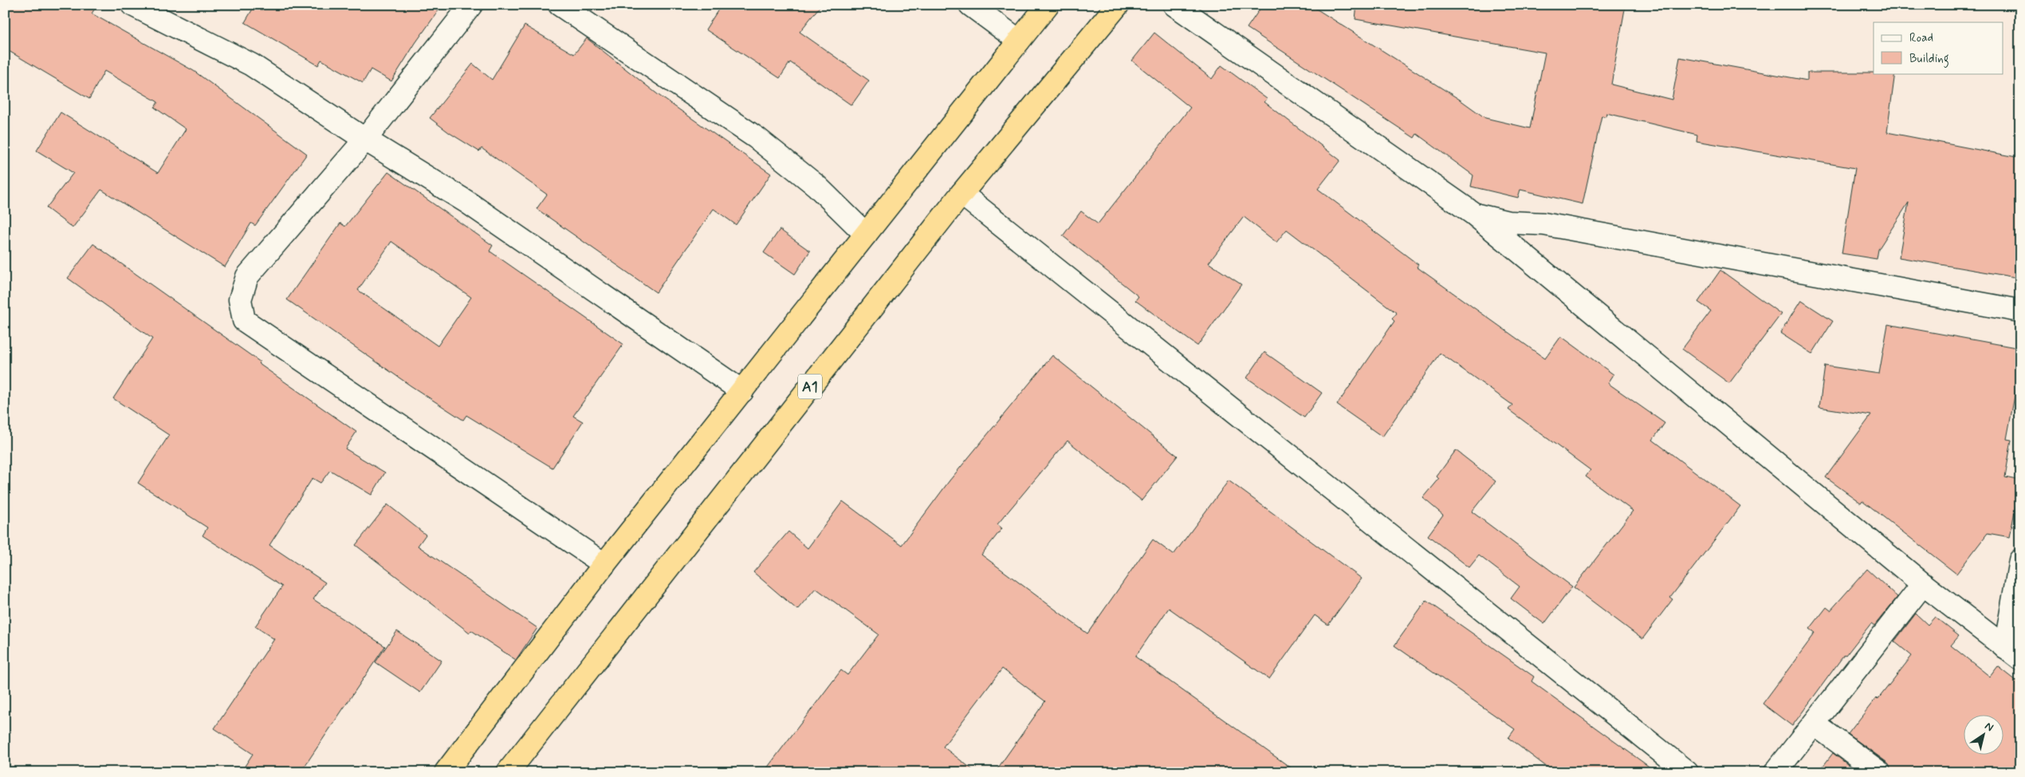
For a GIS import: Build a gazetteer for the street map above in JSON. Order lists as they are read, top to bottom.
{
  "streets": {
    "highway": ["A1"]
  },
  "legend": ["Road", "Building"],
  "north": "top right"
}
